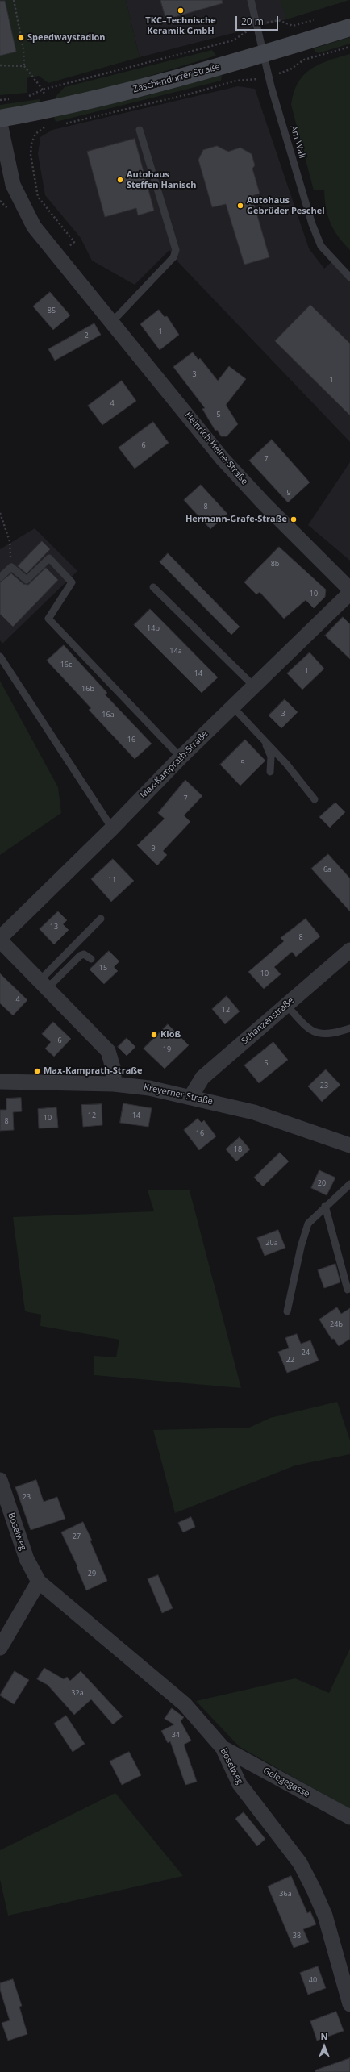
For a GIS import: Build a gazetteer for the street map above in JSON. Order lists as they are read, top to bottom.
{
  "streets": {
    "street": [
      "Zaschendorfer Straße",
      "Heinrich-Heine-Straße",
      "Max-Kamprath-Straße",
      "Schanzenstraße",
      "Kreyerner Straße",
      "Boselweg",
      "Gelegegasse"
    ],
    "lane": ["Am Wall"]
  },
  "crossings": [
    ["Zaschendorfer Straße", "Am Wall"],
    ["Max-Kamprath-Straße", "Kreyerner Straße"],
    ["Schanzenstraße", "Kreyerner Straße"],
    ["Boselweg", "Gelegegasse"]
  ],
  "places": [
    "TKC–Technische Keramik GmbH",
    "Speedwaystadion",
    "Autohaus Steffen Hanisch",
    "Autohaus Gebrüder Peschel",
    "Hermann-Grafe-Straße",
    "Kloß",
    "Max-Kamprath-Straße"
  ],
  "house_numbers": [
    "85",
    "1",
    "2",
    "3",
    "1",
    "4",
    "5",
    "6",
    "7",
    "9",
    "8",
    "8b",
    "10",
    "14b",
    "14a",
    "16c",
    "1",
    "14",
    "16b",
    "3",
    "16a",
    "16",
    "5",
    "7",
    "9",
    "6a",
    "11",
    "13",
    "8",
    "15",
    "10",
    "4",
    "12",
    "6",
    "19",
    "5",
    "23",
    "12",
    "14",
    "10",
    "8",
    "16",
    "18",
    "20",
    "20a",
    "24b",
    "24",
    "22",
    "23",
    "27",
    "29",
    "32a",
    "34",
    "36a",
    "38",
    "40"
  ],
  "scale_bar": "20 m",
  "north": "top"
}
